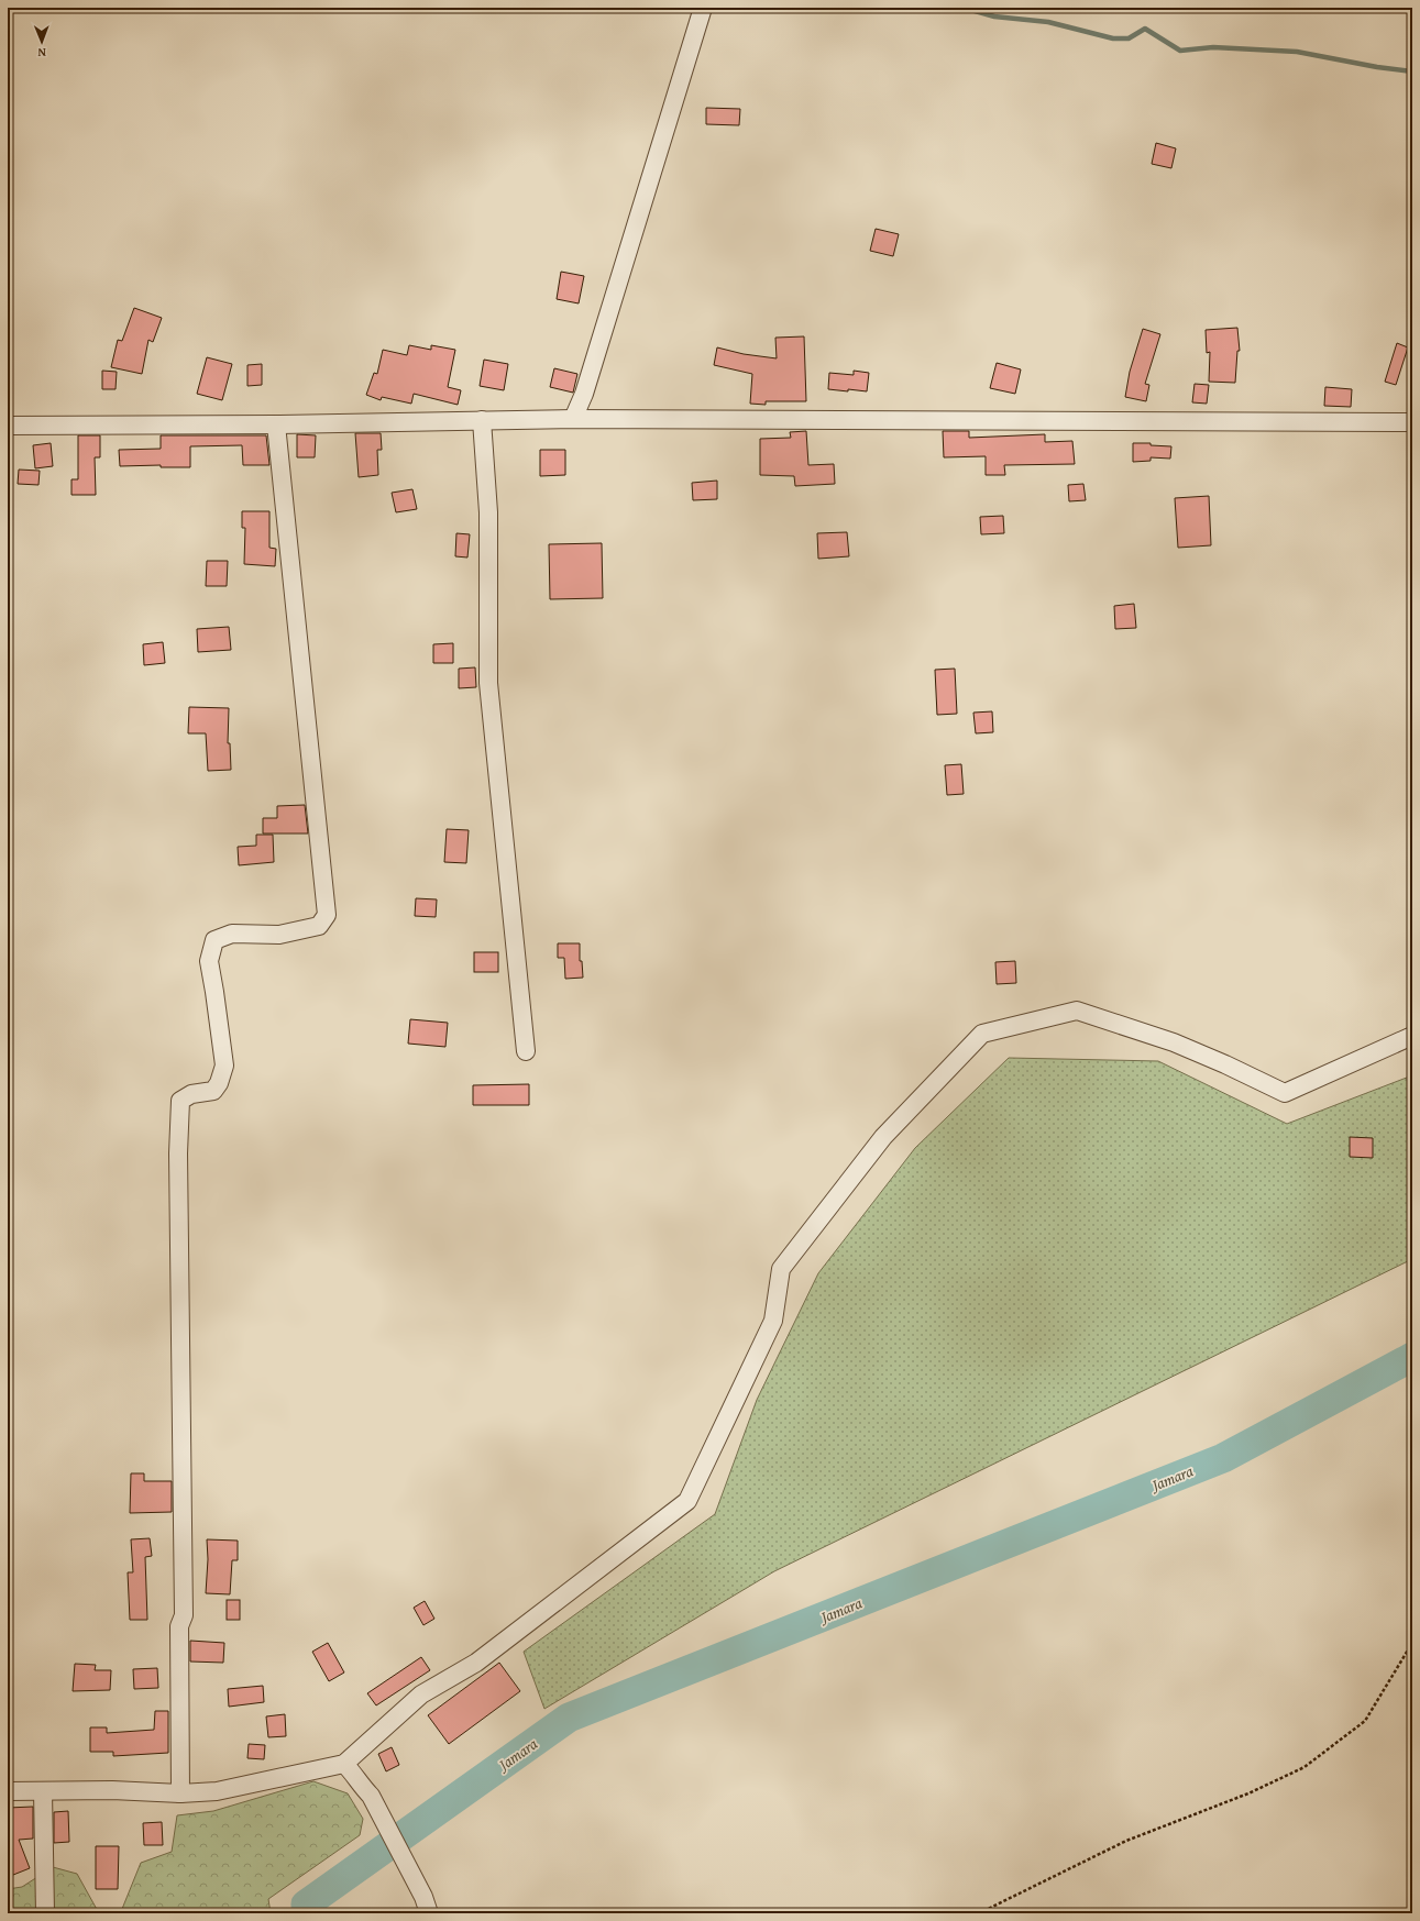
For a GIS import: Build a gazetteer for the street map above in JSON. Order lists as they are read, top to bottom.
{
  "water": ["Jamara"],
  "north": "bottom"
}
